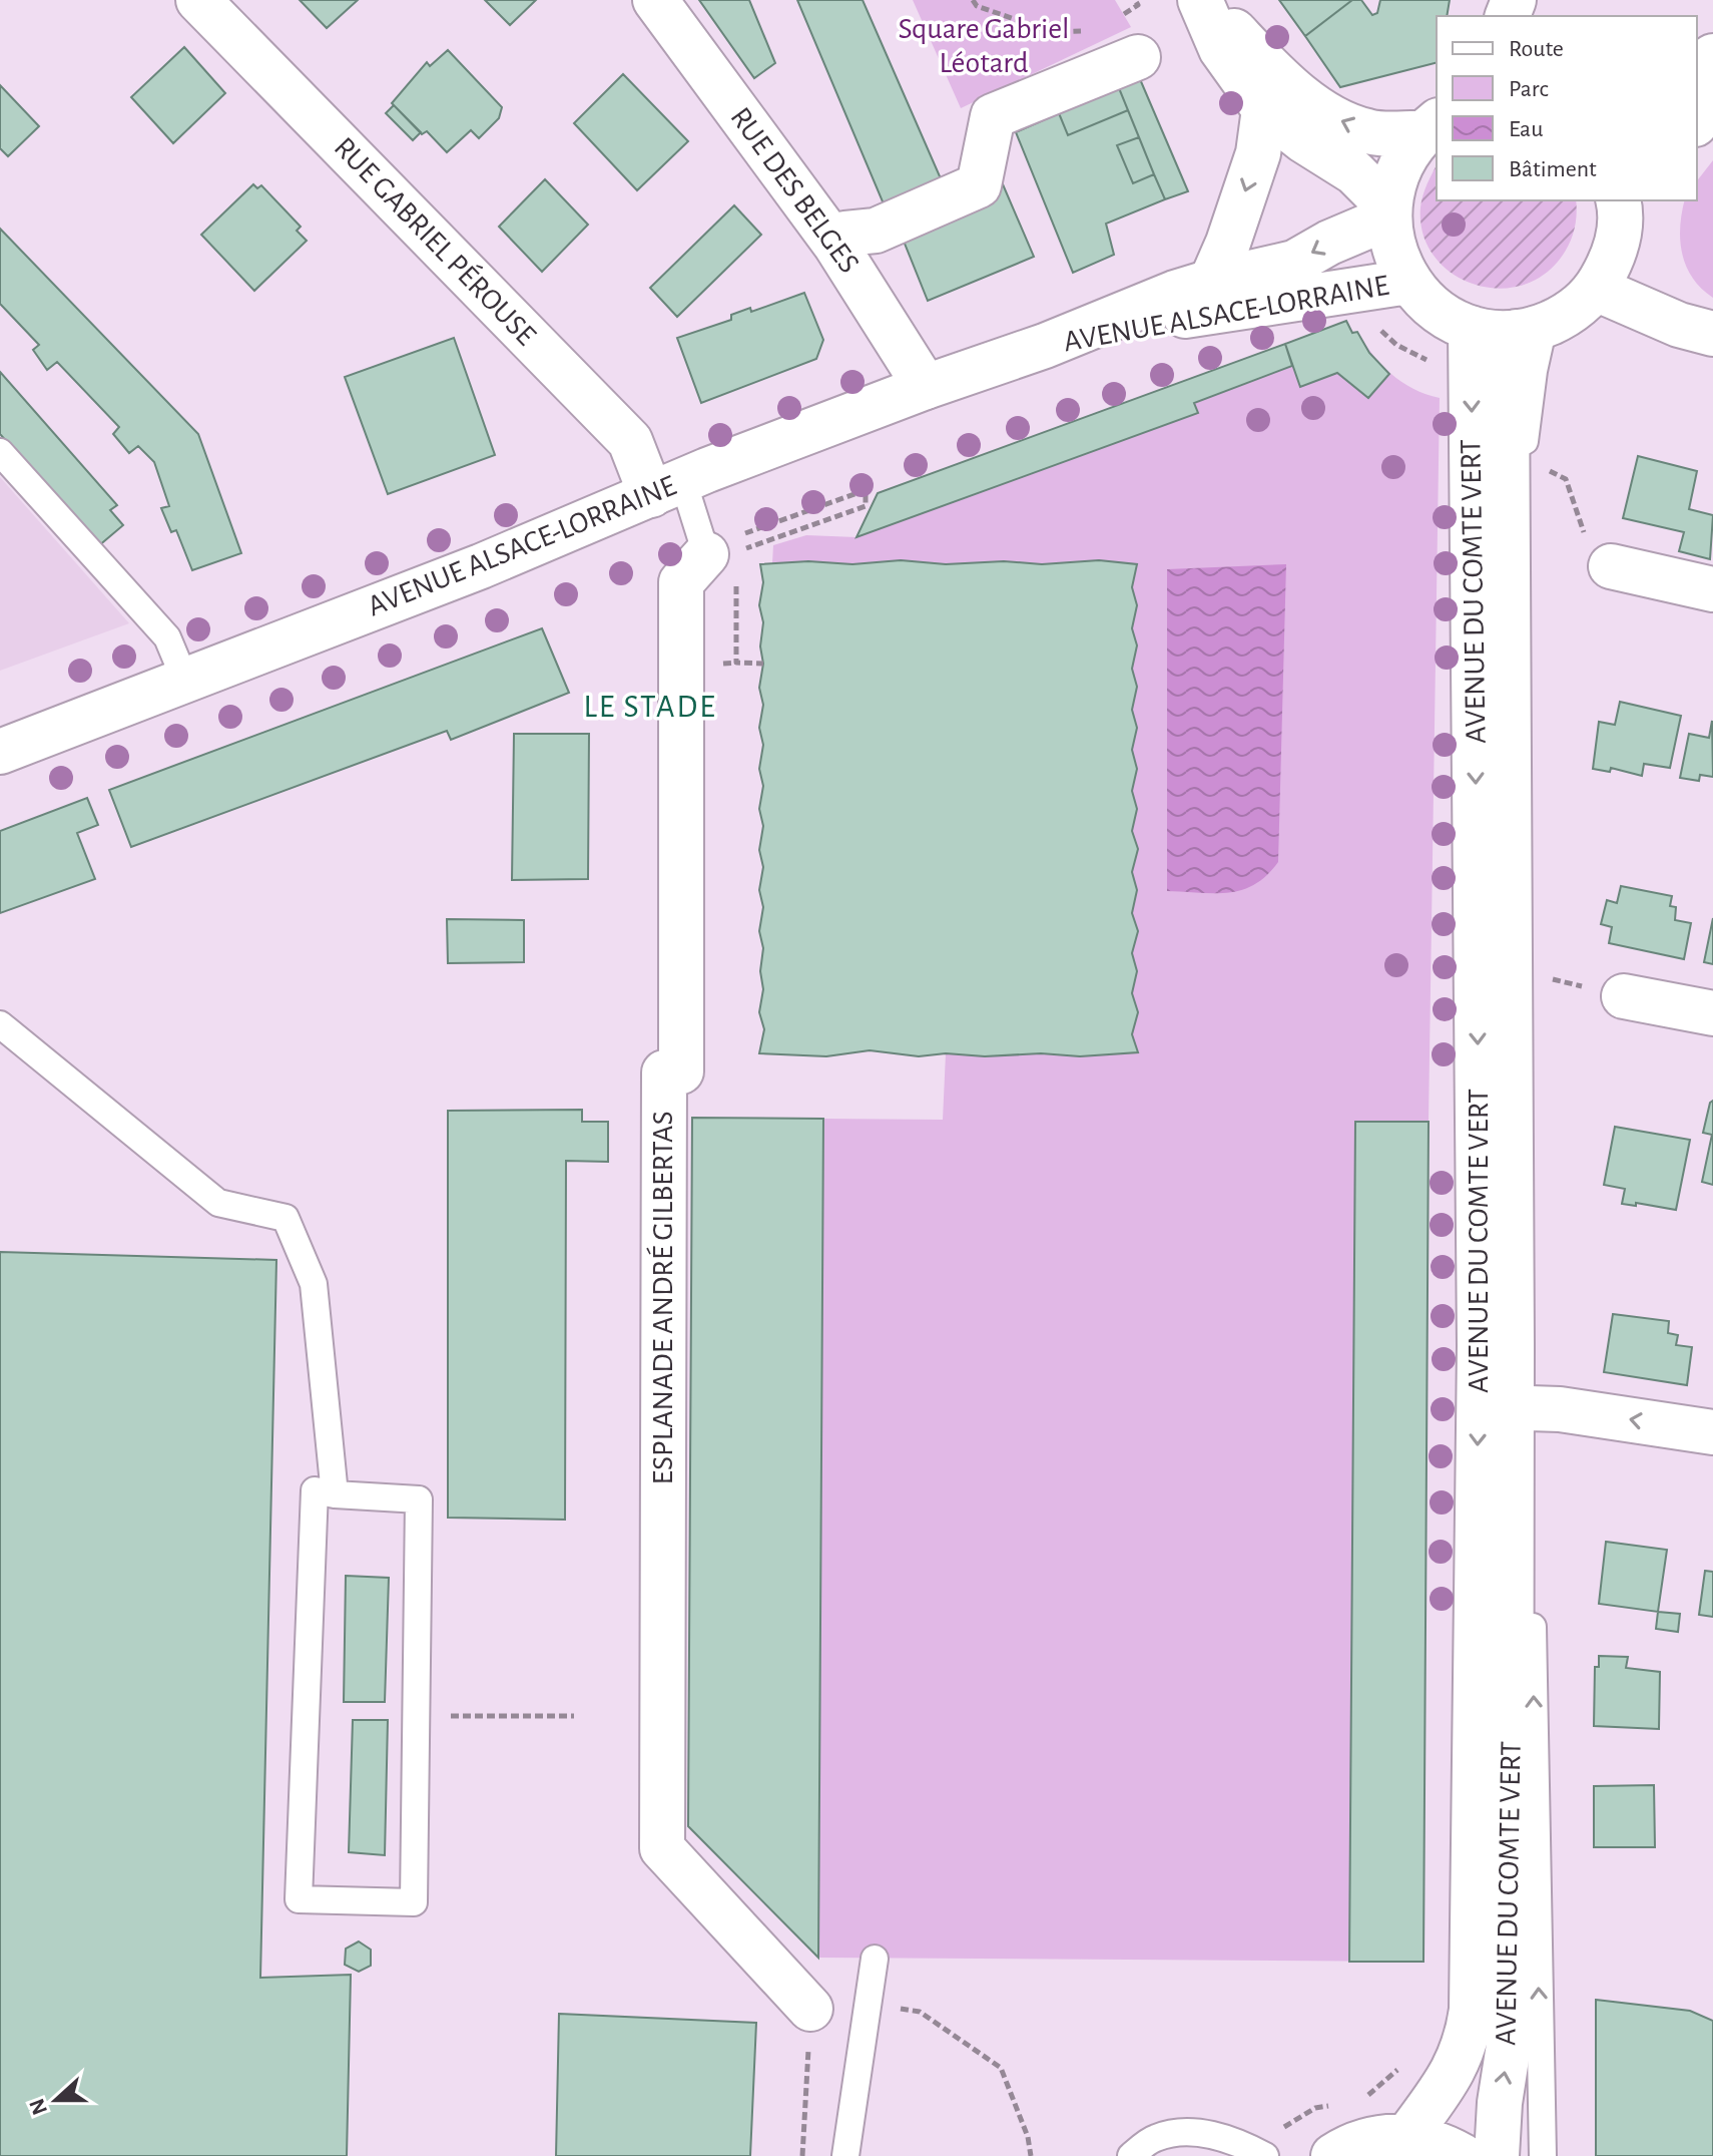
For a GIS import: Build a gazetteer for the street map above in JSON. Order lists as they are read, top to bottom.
{
  "streets": {
    "main road": [
      "RUE DES BELGES",
      "RUE GABRIEL PÉROUSE",
      "AVENUE ALSACE-LORRAINE",
      "AVENUE DU COMTE VERT",
      "ESPLANADE ANDRÉ GILBERTAS"
    ]
  },
  "crossings": [
    ["RUE DES BELGES", "AVENUE ALSACE-LORRAINE"],
    ["RUE GABRIEL PÉROUSE", "AVENUE ALSACE-LORRAINE"]
  ],
  "districts": ["LE STADE"],
  "parks": ["Square Gabriel Léotard"],
  "legend": [
    "Route",
    "Parc",
    "Eau",
    "Bâtiment"
  ],
  "north": "left"
}
